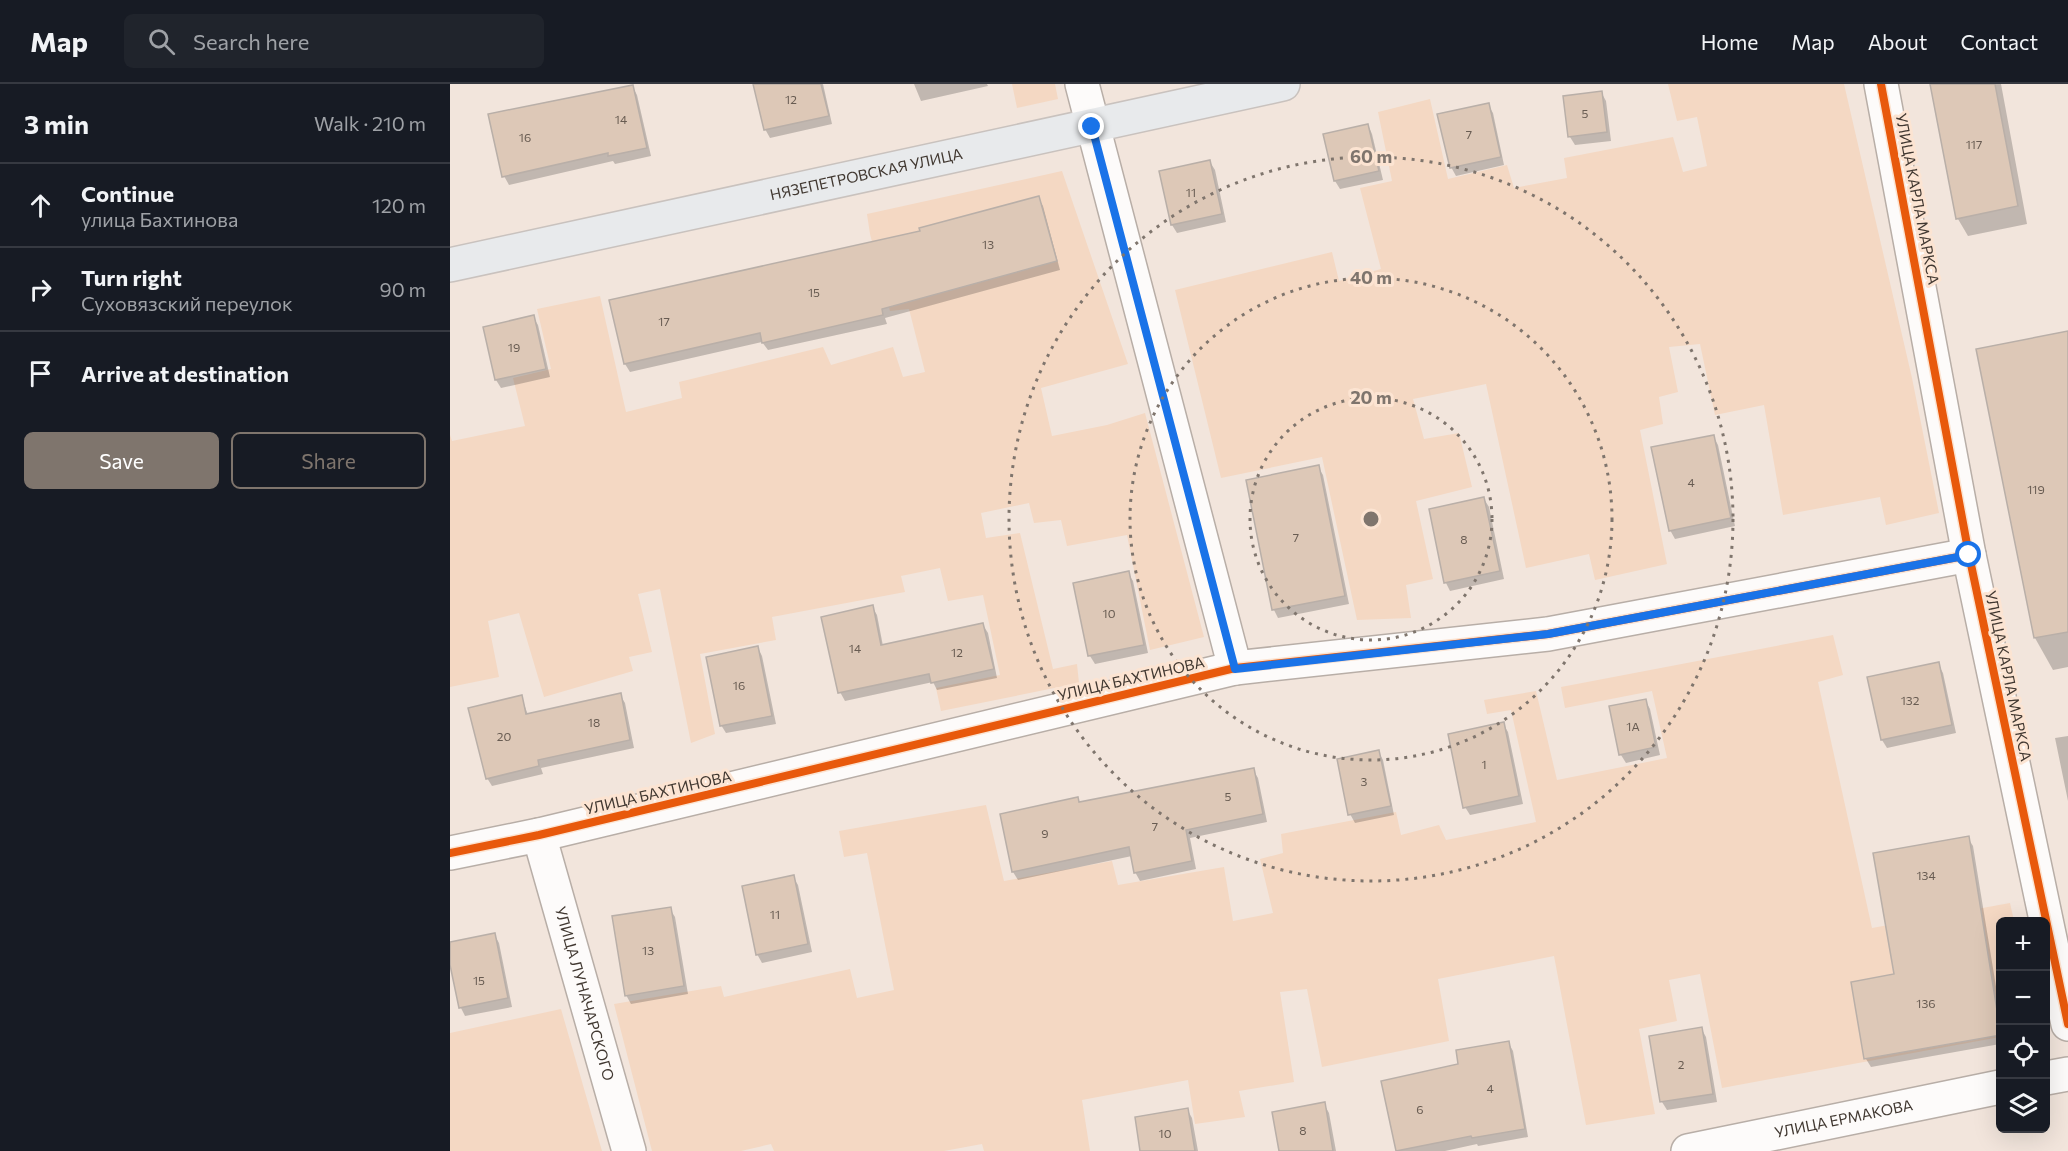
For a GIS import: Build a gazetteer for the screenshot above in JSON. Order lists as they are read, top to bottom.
{
  "streets": {
    "main road": ["НЯЗЕПЕТРОВСКАЯ УЛИЦА"],
    "street": [
      "УЛИЦА КАРЛА МАРКСА",
      "УЛИЦА БАХТИНОВА",
      "УЛИЦА ЛУНАЧАРСКОГО",
      "УЛИЦА ЕРМАКОВА"
    ]
  },
  "crossings": [
    ["УЛИЦА КАРЛА МАРКСА", "УЛИЦА БАХТИНОВА"],
    ["УЛИЦА БАХТИНОВА", "УЛИЦА ЛУНАЧАРСКОГО"]
  ],
  "house_numbers": [
    "12",
    "5",
    "14",
    "7",
    "16",
    "117",
    "11",
    "13",
    "15",
    "17",
    "19",
    "4",
    "119",
    "7",
    "8",
    "10",
    "14",
    "12",
    "16",
    "132",
    "18",
    "1А",
    "20",
    "1",
    "3",
    "5",
    "7",
    "9",
    "134",
    "11",
    "13",
    "15",
    "136",
    "2",
    "4",
    "6",
    "8",
    "10"
  ],
  "page": {
    "header": "Map",
    "search": "Search here",
    "nav": [
      "Home",
      "Map",
      "About",
      "Contact"
    ],
    "heading": ["3 min", "Walk · 210 m"],
    "list": [
      ["Continue", "улица Бахтинова", "120 m"],
      ["Turn right", "Суховязский переулок", "90 m"],
      "Arrive at destination"
    ],
    "buttons": ["Save", "Share"],
    "map_buttons": ["+", "−"]
  },
  "rings": ["60 m", "40 m", "20 m"]
}
